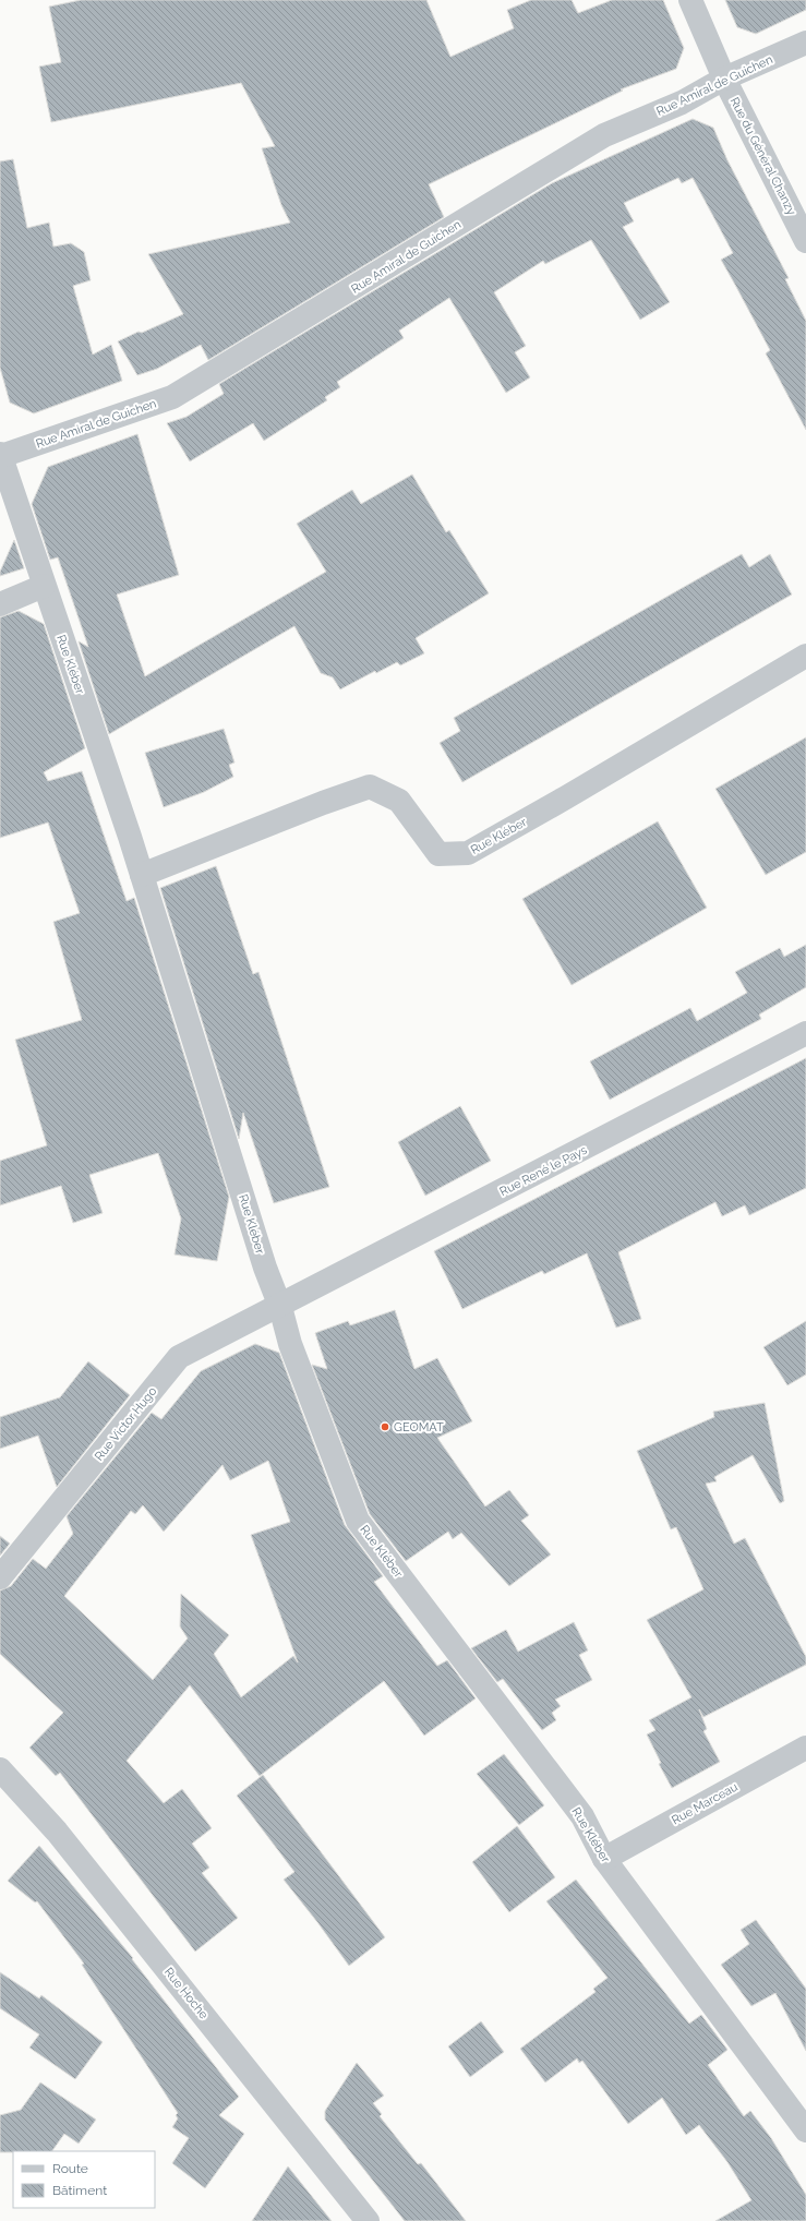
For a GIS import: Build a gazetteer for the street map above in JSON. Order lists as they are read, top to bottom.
{
  "streets": {
    "street": [
      "Rue Amiral de Guichen",
      "Rue du Général Chanzy",
      "Rue Kléber",
      "Rue René le Pays",
      "Rue Victor Hugo",
      "Rue Marceau",
      "Rue Hoche"
    ]
  },
  "crossings": [
    ["Rue Amiral de Guichen", "Rue du Général Chanzy"],
    ["Rue Amiral de Guichen", "Rue Kléber"],
    ["Rue Kléber", "Rue René le Pays"],
    ["Rue Kléber", "Rue Victor Hugo"],
    ["Rue Kléber", "Rue Marceau"],
    ["Rue René le Pays", "Rue Victor Hugo"]
  ],
  "places": ["GEOMAT"],
  "legend": ["Route", "Bâtiment"]
}
